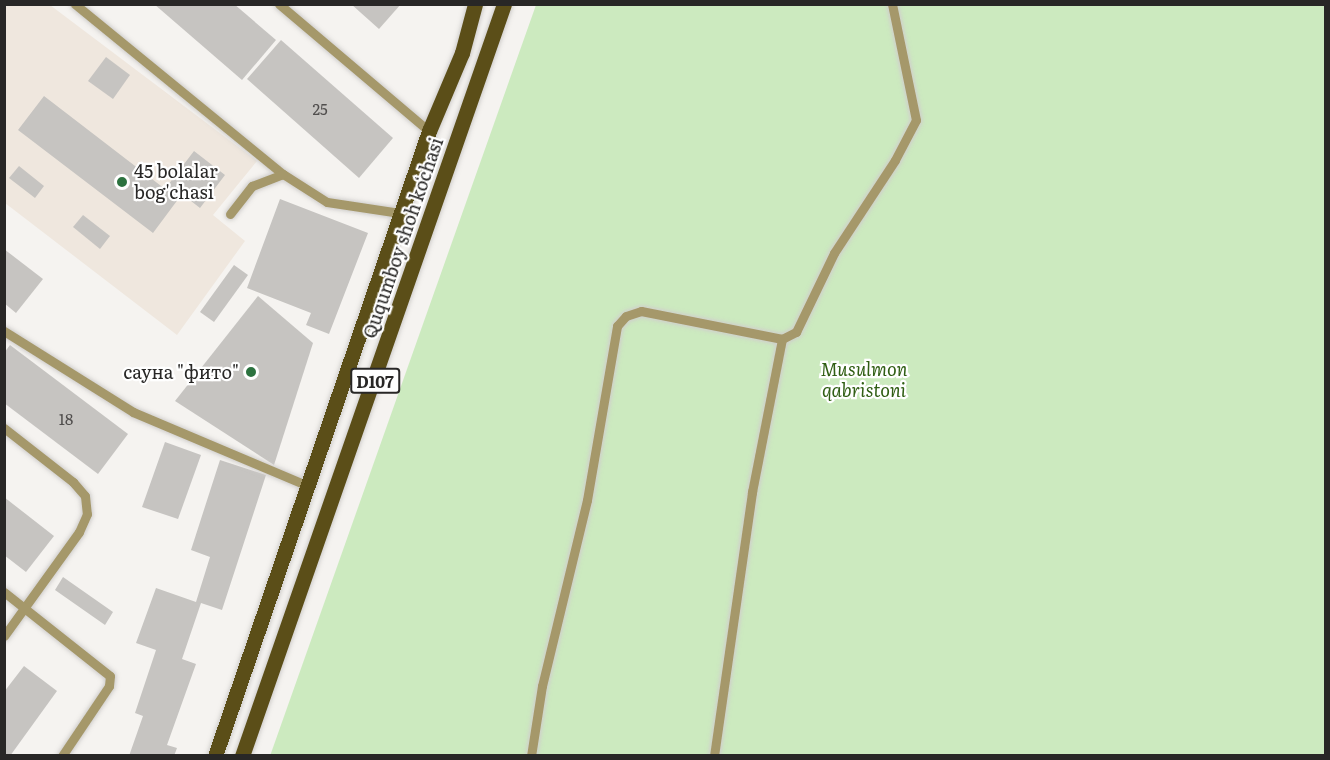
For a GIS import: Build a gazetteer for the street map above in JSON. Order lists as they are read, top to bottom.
{
  "streets": {
    "main road": ["Ququmboy shoh koʻchasi", "D107"]
  },
  "parks": ["Musulmon qabristoni"],
  "places": ["45 bolalar bog'chasi", "сауна \"фито\""],
  "house_numbers": ["25", "18"]
}
